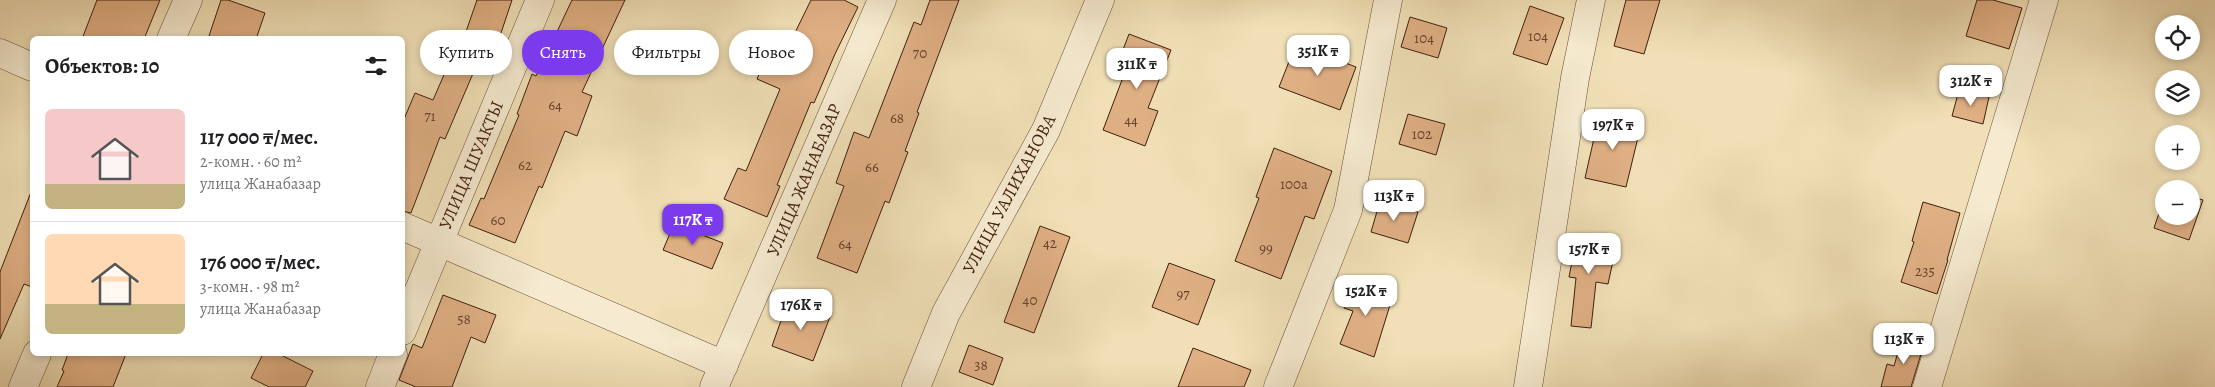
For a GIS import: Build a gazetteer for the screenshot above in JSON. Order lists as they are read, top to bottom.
{
  "streets": {
    "street": ["УЛИЦА ШУАКТЫ", "УЛИЦА ЖАНАБАЗАР", "УЛИЦА УАЛИХАНОВА"]
  },
  "house_numbers": [
    "104",
    "104",
    "70",
    "64",
    "71",
    "68",
    "44",
    "102",
    "62",
    "66",
    "100а",
    "60",
    "42",
    "64",
    "99",
    "235",
    "97",
    "40",
    "58",
    "38"
  ],
  "page": {
    "map_buttons": ["+", "−"],
    "chip": [
      "Купить",
      "Снять",
      "Фильтры",
      "Новое"
    ],
    "price": [
      "351K ₸",
      "311K ₸",
      "312K ₸",
      "197K ₸",
      "113K ₸",
      "117K ₸",
      "157K ₸",
      "152K ₸",
      "176K ₸",
      "113K ₸"
    ],
    "heading": "Объектов: 10",
    "list": [
      {
        "name": "117 000 ₸/мес.",
        "note": "2-комн. · 60 m² · улица Жанабазар"
      },
      {
        "name": "176 000 ₸/мес.",
        "note": "3-комн. · 98 m² · улица Жанабазар"
      }
    ]
  }
}
